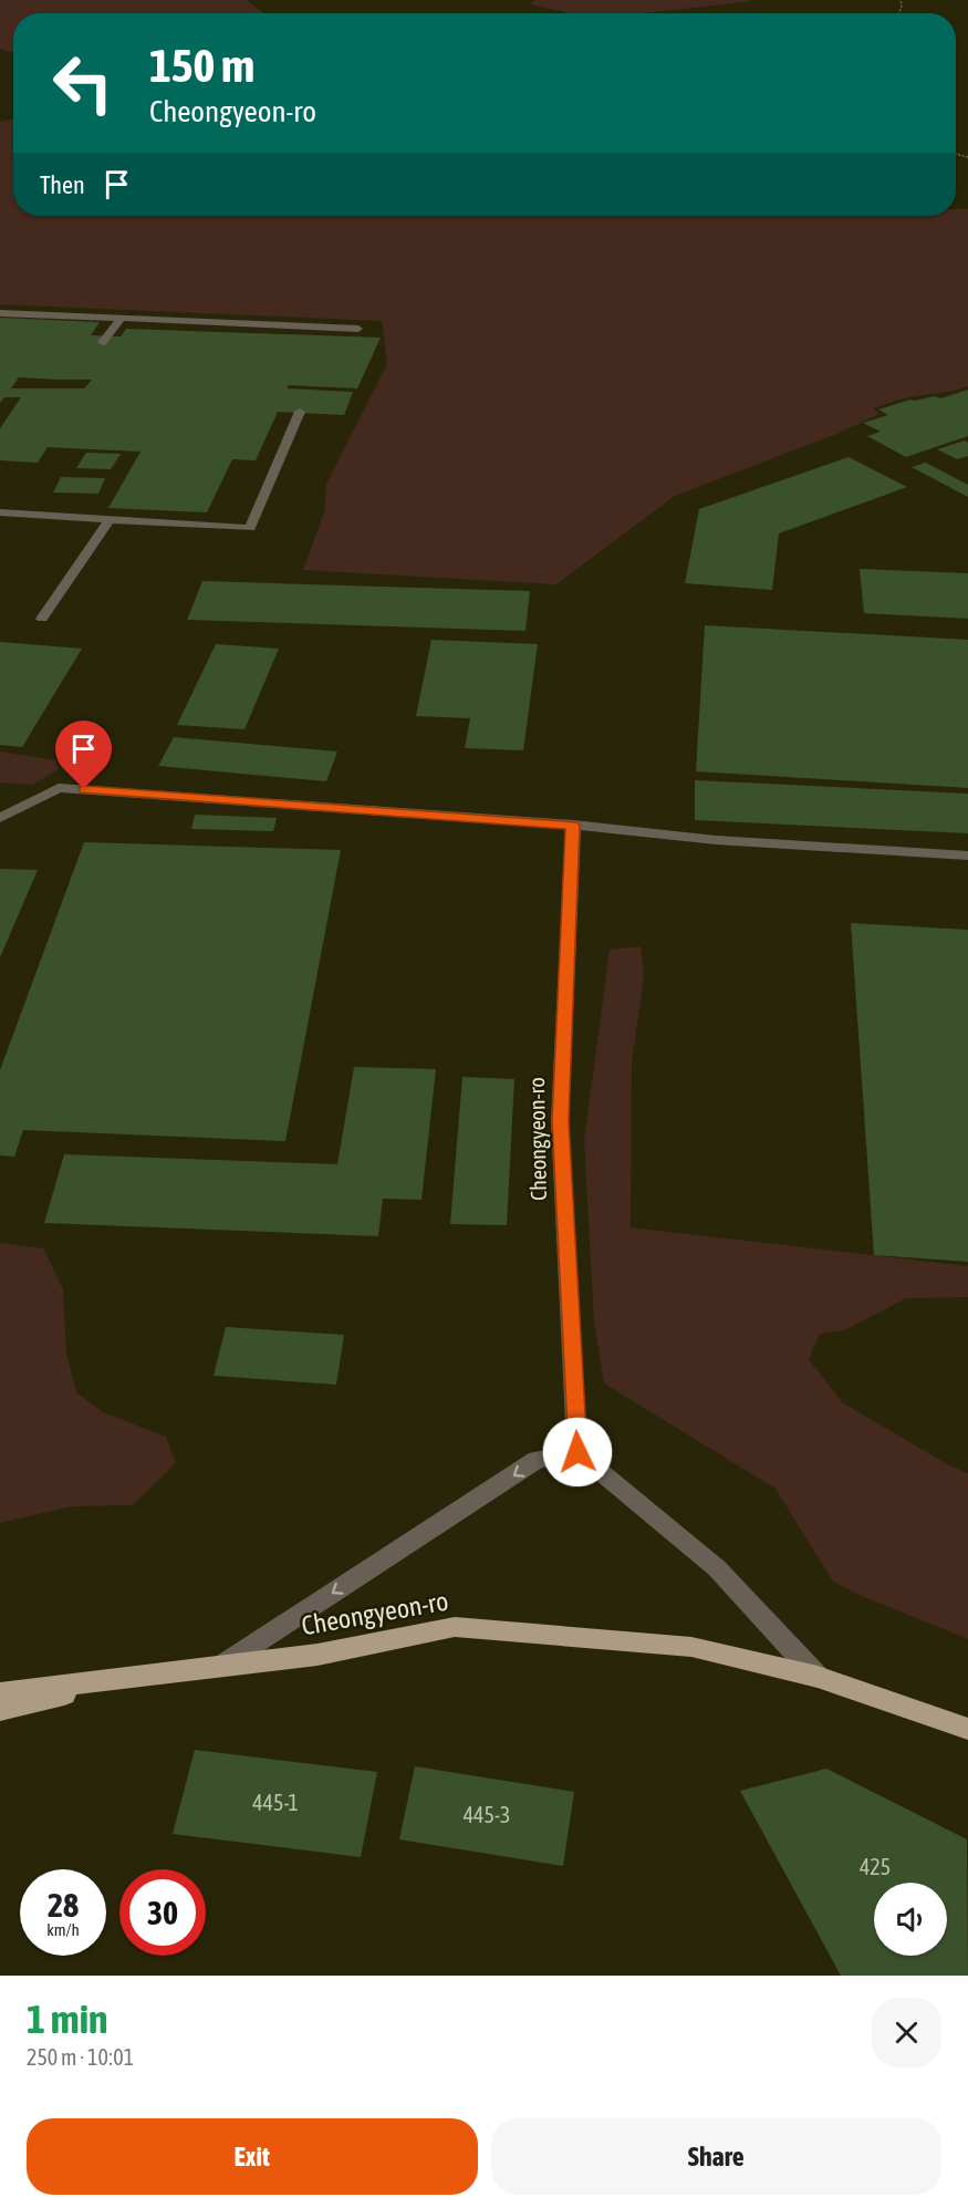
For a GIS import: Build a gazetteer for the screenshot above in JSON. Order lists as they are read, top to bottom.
{
  "streets": {
    "main road": ["Cheongyeon-ro"]
  },
  "house_numbers": ["445-1", "445-3", "425"],
  "page": {
    "turn": ["150 m", "Cheongyeon-ro"],
    "then": "Then",
    "speed": "28 km/h",
    "limit": "30",
    "heading": ["1 min", "250 m · 10:01"],
    "buttons": ["Exit", "Share"]
  }
}
